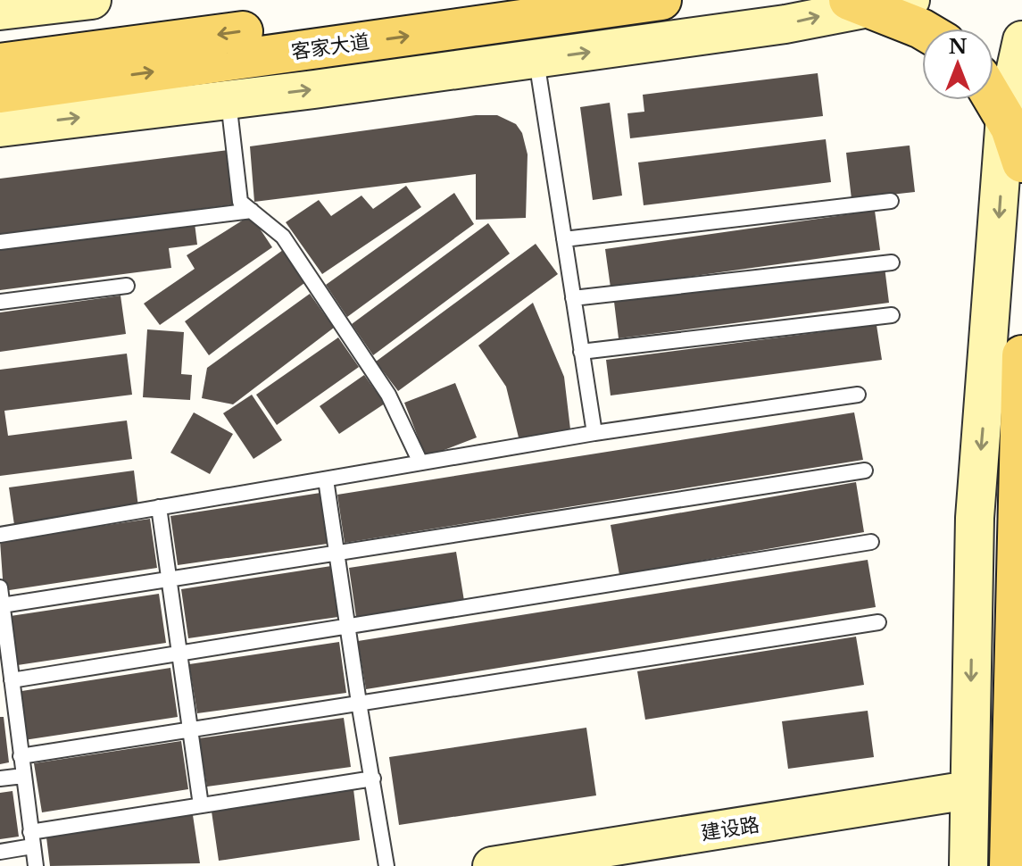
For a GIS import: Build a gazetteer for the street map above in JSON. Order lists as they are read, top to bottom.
{
  "streets": {
    "main road": ["客家大道"],
    "street": ["建设路"]
  },
  "north": "top"
}
